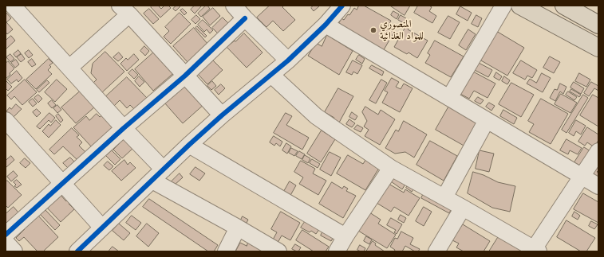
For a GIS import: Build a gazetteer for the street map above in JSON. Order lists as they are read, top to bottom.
{
  "places": ["المنصوري للمواد الغذائية"]
}
